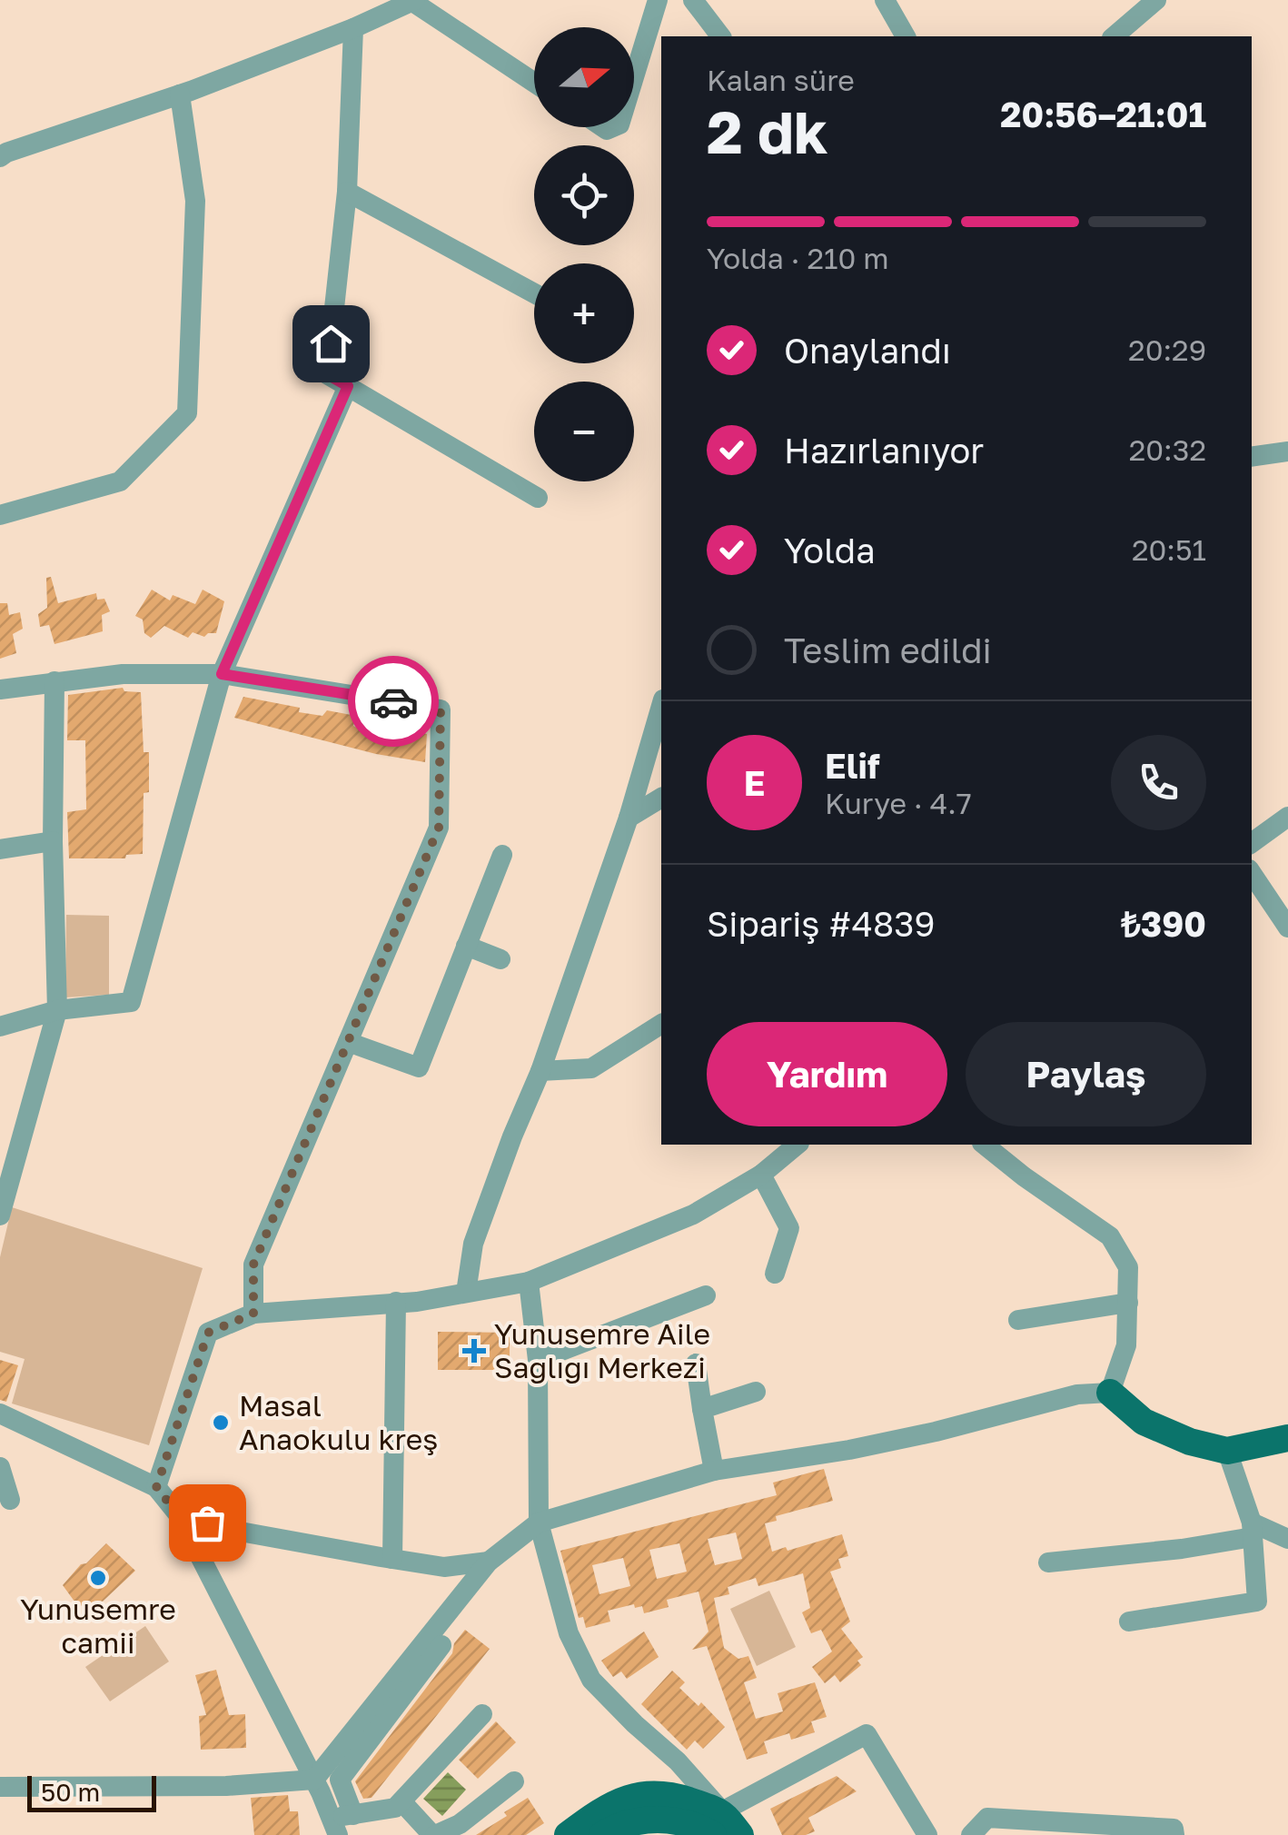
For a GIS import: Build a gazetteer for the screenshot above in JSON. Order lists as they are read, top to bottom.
{
  "places": {
    "health": ["Yunusemre Aile Sağlığı Merkezi"],
    "other": ["Masal Anaokulu kreş", "Yunusemre camii"]
  },
  "scale_bar": "50 m",
  "north": "right",
  "page": {
    "map_buttons": ["+", "−"],
    "heading": ["2 dk", "Kalan süre", "20:56–21:01"],
    "panel": [
      "Elif",
      "Kurye · 4.7",
      "Sipariş #4839",
      "₺390"
    ],
    "bar": "Yolda · 210 m",
    "list": [
      ["Onaylandı", "20:29"],
      ["Hazırlanıyor", "20:32"],
      ["Yolda", "20:51"],
      "Teslim edildi"
    ],
    "round": "E",
    "buttons": ["Yardım", "Paylaş"],
    "scale": "50 m"
  }
}
